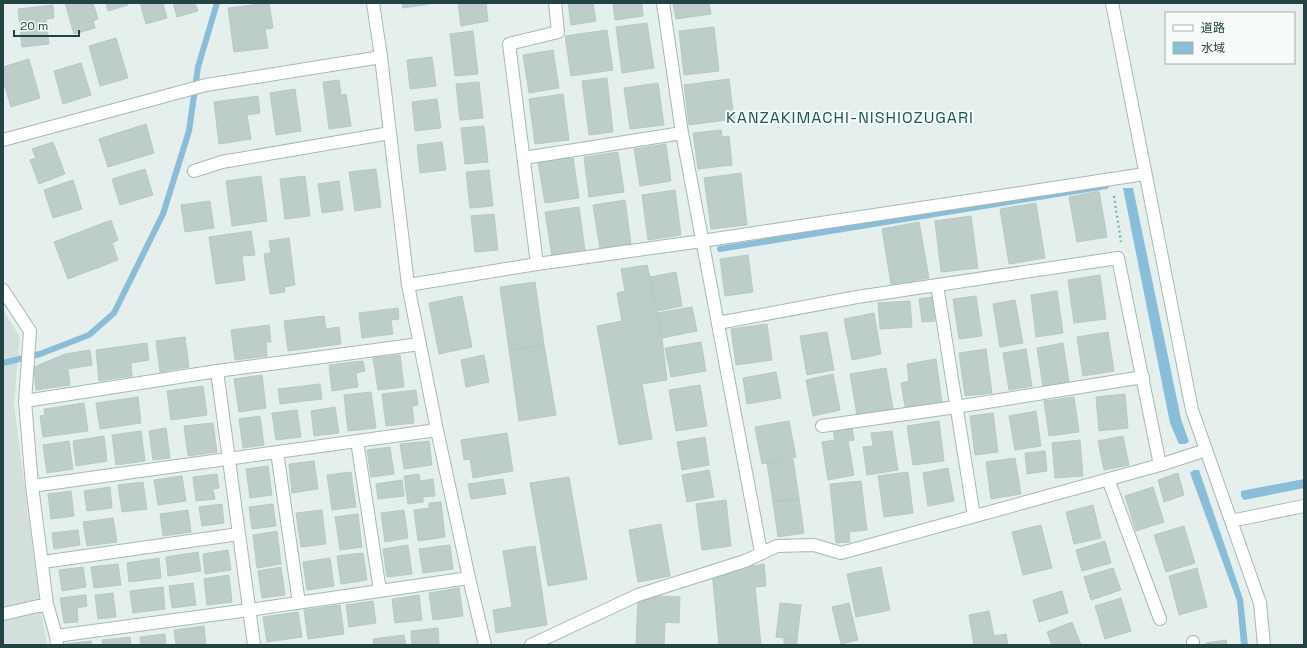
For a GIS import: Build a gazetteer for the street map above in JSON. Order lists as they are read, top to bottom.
{
  "districts": ["KANZAKIMACHI-NISHIOZUGARI"],
  "legend": ["道路", "水域"],
  "scale_bar": "20 m"
}
